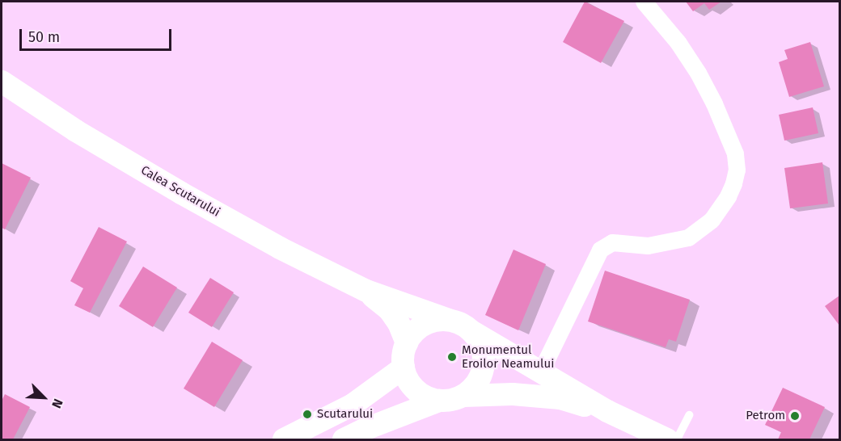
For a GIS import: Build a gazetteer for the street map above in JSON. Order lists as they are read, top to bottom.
{
  "streets": {
    "main road": ["Calea Scutarului"]
  },
  "places": ["Monumentul Eroilor Neamului", "Scutarului", "Petrom"],
  "scale_bar": "50 m",
  "north": "bottom right"
}
